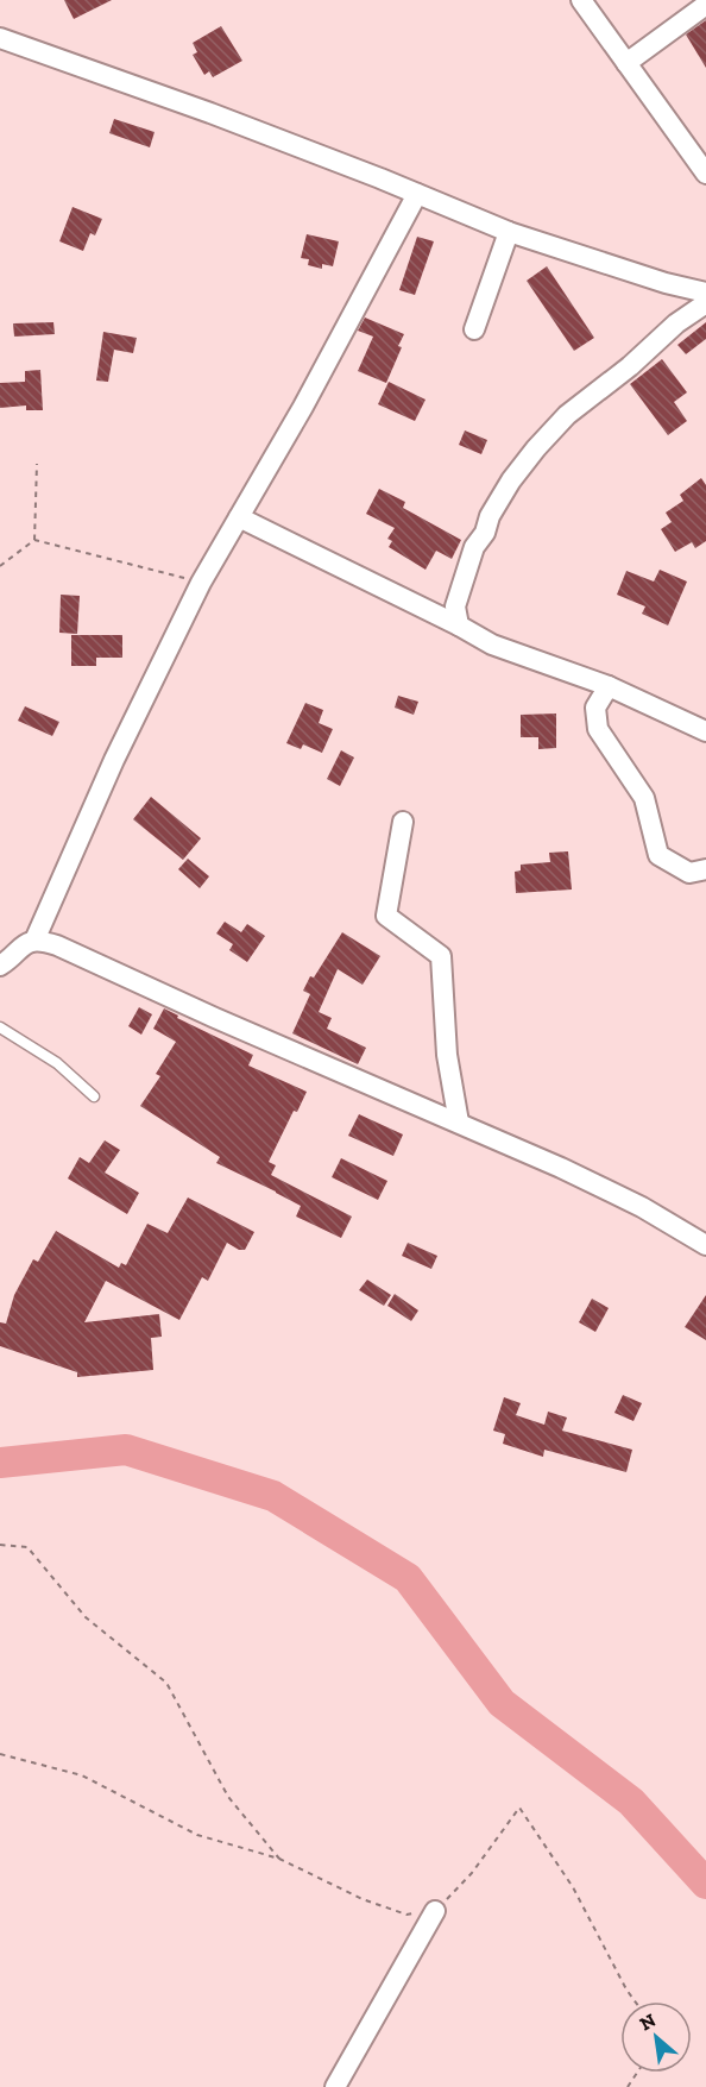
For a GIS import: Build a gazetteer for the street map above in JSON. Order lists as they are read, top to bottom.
{
  "north": "top left"
}
